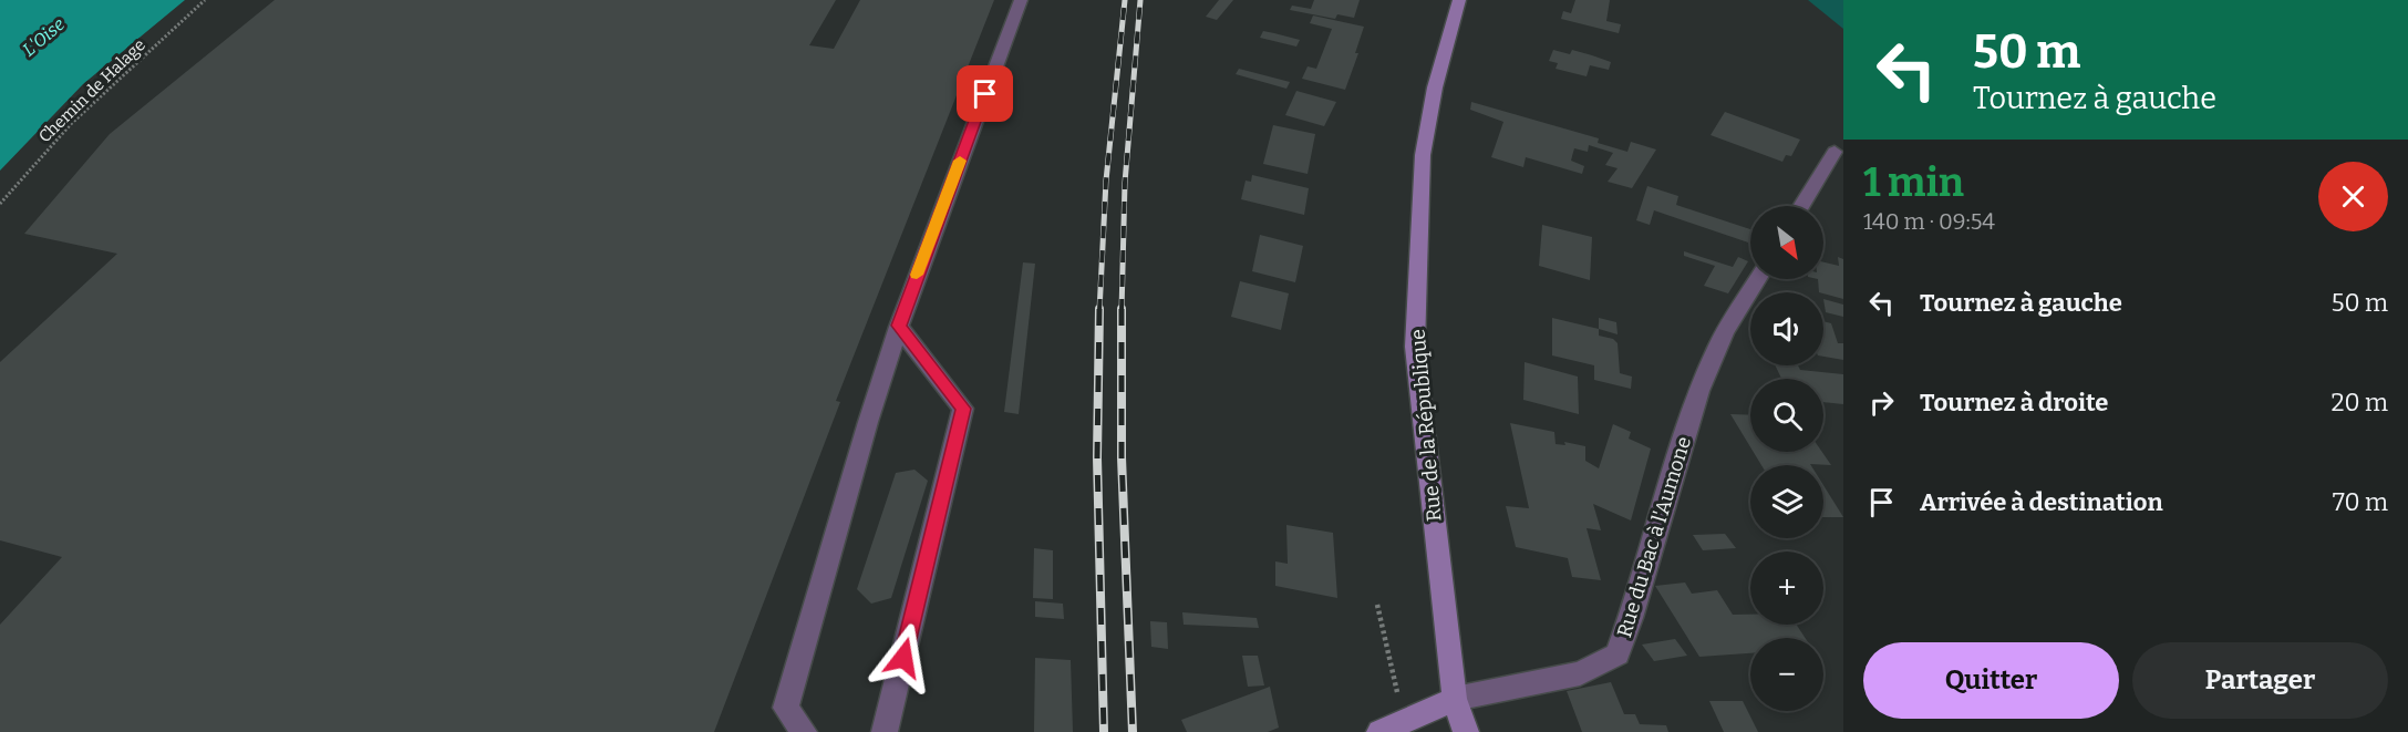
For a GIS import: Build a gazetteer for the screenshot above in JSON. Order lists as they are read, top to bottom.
{
  "streets": {
    "main road": ["Rue de la République"],
    "street": ["Rue du Bac à l'Aumone"],
    "path": ["Chemin de Halage"]
  },
  "crossings": [
    ["Rue de la République", "Rue du Bac à l'Aumone"]
  ],
  "water": ["L'Oise"],
  "north": "bottom right",
  "page": {
    "turn": ["50 m", "Tournez à gauche"],
    "heading": ["1 min", "140 m · 09:54"],
    "map_buttons": ["+", "−"],
    "list": [
      {
        "name": "Tournez à gauche",
        "value": "50 m"
      },
      {
        "name": "Tournez à droite",
        "value": "20 m"
      },
      {
        "name": "Arrivée à destination",
        "value": "70 m"
      }
    ],
    "buttons": ["Quitter", "Partager"]
  }
}
